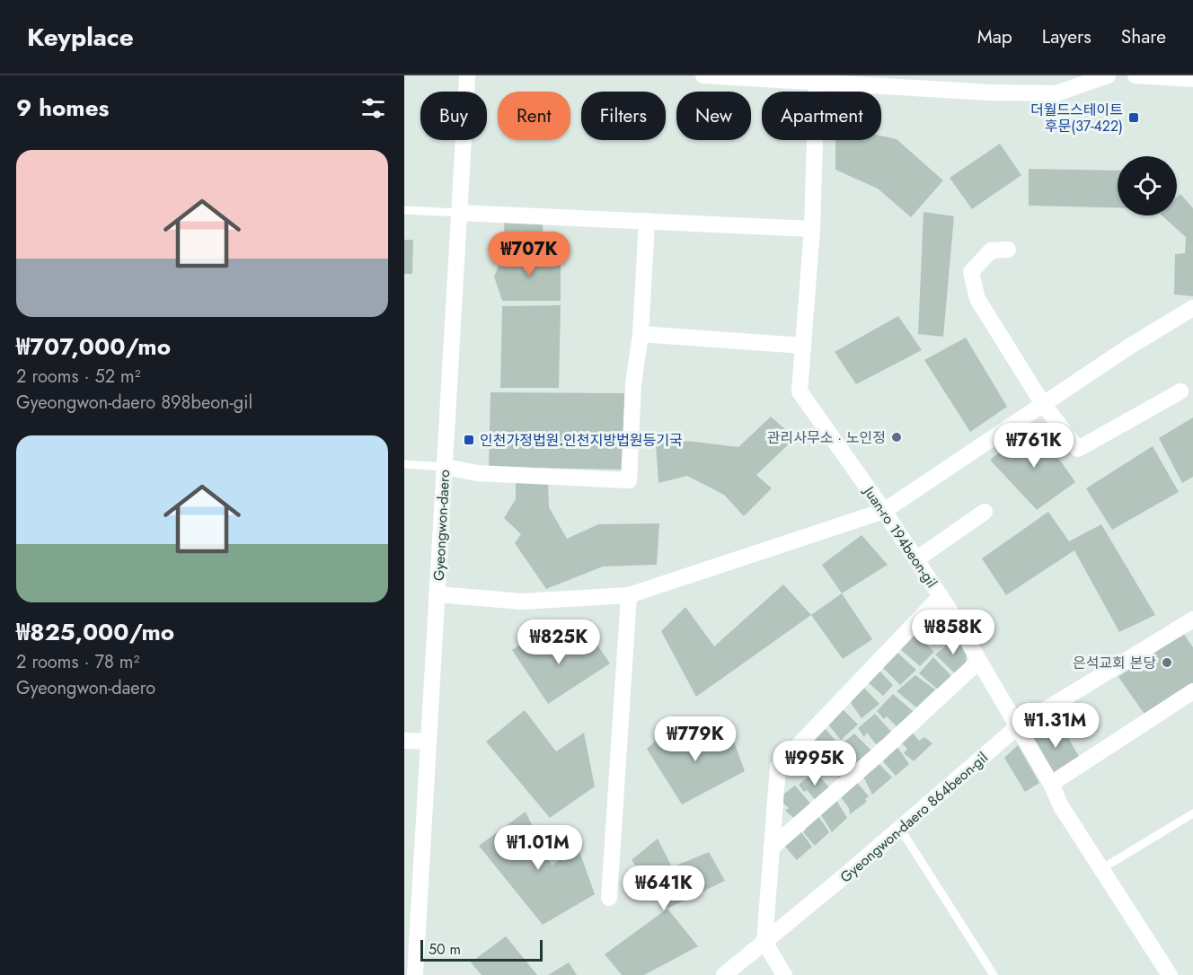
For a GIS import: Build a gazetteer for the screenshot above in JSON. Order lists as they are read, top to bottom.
{
  "streets": {
    "street": ["Gyeongwon-daero", "Juan-ro 194beon-gil", "Gyeongwon-daero 864beon-gil"]
  },
  "crossings": [
    ["Juan-ro 194beon-gil", "Gyeongwon-daero 864beon-gil"]
  ],
  "places": {
    "transit": ["더월드스테이트 후문(37-422)", "인천가정법원.인천지방법원등기국"],
    "other": ["관리사무소 · 노인정", "은석교회 본당"]
  },
  "scale_bar": "50 m",
  "page": {
    "header": "Keyplace",
    "nav": ["Map", "Layers", "Share"],
    "heading": "9 homes",
    "chip": [
      "Buy",
      "Rent",
      "Filters",
      "New",
      "Apartment"
    ],
    "list": [
      {
        "name": "₩707,000/mo",
        "note": "2 rooms · 52 m² · Gyeongwon-daero 898beon-gil"
      },
      {
        "name": "₩825,000/mo",
        "note": "2 rooms · 78 m² · Gyeongwon-daero"
      }
    ],
    "price": [
      "₩707K",
      "₩761K",
      "₩858K",
      "₩825K",
      "₩1.31M",
      "₩779K",
      "₩995K",
      "₩1.01M",
      "₩641K"
    ],
    "scale": "50 m"
  }
}
